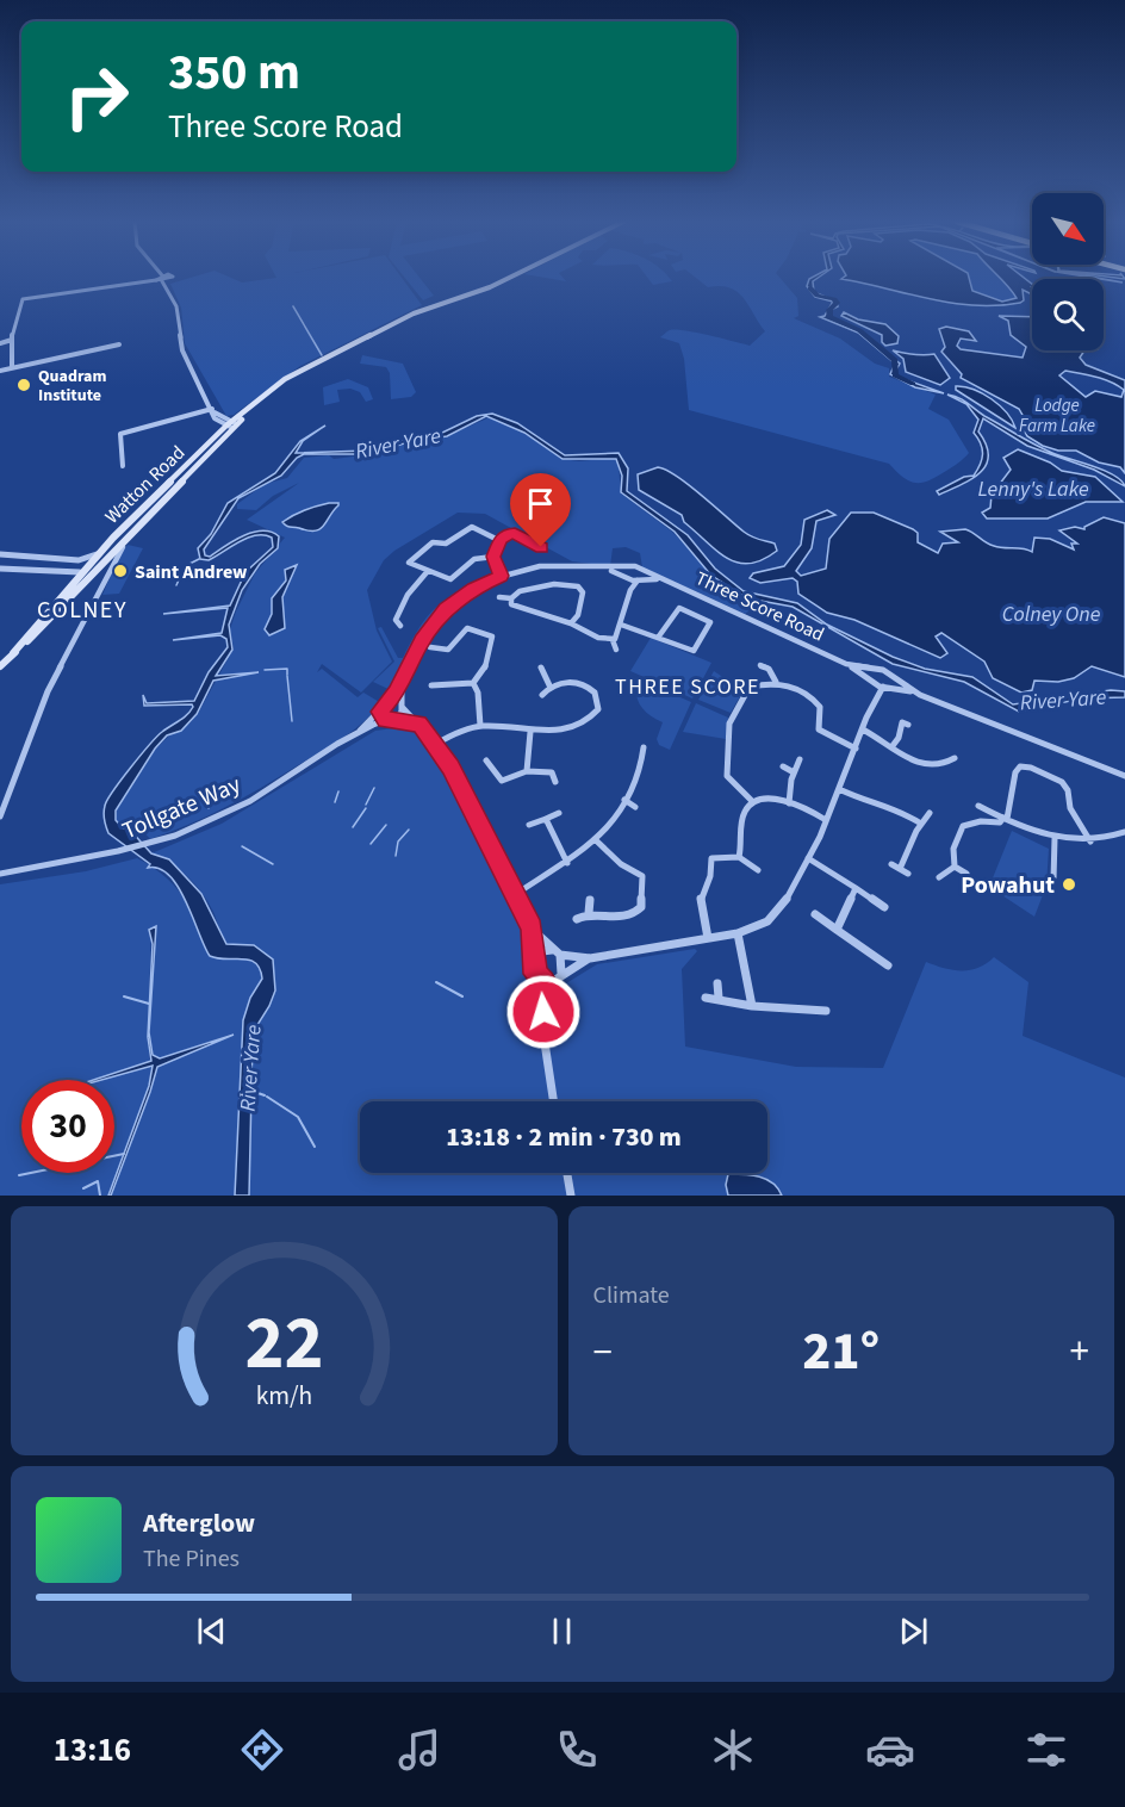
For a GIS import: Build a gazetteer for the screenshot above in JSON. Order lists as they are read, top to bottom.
{
  "streets": {
    "main road": ["Watton Road"],
    "street": ["Three Score Road", "Tollgate Way"]
  },
  "crossings": [
    ["Three Score Road", "Tollgate Way"]
  ],
  "districts": ["COLNEY", "THREE SCORE"],
  "water": [
    "Lodge Farm Lake",
    "River Yare",
    "Lenny's Lake",
    "Colney One"
  ],
  "places": ["Quadram Institute", "Saint Andrew", "Powahut"],
  "north": "bottom right",
  "page": {
    "turn": ["350 m", "Three Score Road"],
    "limit": "30",
    "trip": "13:18 · 2 min · 730 m",
    "tile": "Climate",
    "heat": ["−", "21°", "+"],
    "song": ["Afterglow", "The Pines"],
    "tabs": "13:16",
    "gauge": ["22", "km/h"]
  }
}
